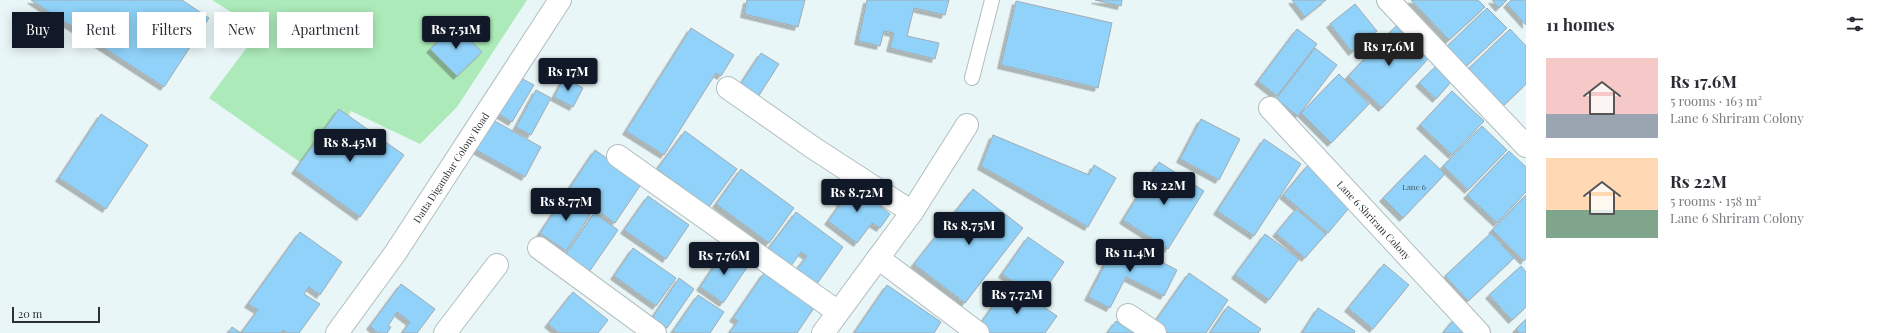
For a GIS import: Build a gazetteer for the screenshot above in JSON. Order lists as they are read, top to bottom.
{
  "streets": {
    "street": ["Datta Digambar Colony Road", "Lane 6 Shriram Colony"]
  },
  "house_numbers": ["Lane 6"],
  "scale_bar": "20 m",
  "page": {
    "heading": "11 homes",
    "chip": [
      "Buy",
      "Rent",
      "Filters",
      "New",
      "Apartment"
    ],
    "price": [
      "Rs 7.51M",
      "Rs 17.6M",
      "Rs 17M",
      "Rs 8.45M",
      "Rs 22M",
      "Rs 8.72M",
      "Rs 8.77M",
      "Rs 8.75M",
      "Rs 11.4M",
      "Rs 7.76M",
      "Rs 7.72M"
    ],
    "list": [
      {
        "name": "Rs 17.6M",
        "note": "5 rooms · 163 m² · Lane 6 Shriram Colony"
      },
      {
        "name": "Rs 22M",
        "note": "5 rooms · 158 m² · Lane 6 Shriram Colony"
      }
    ],
    "scale": "20 m"
  }
}
